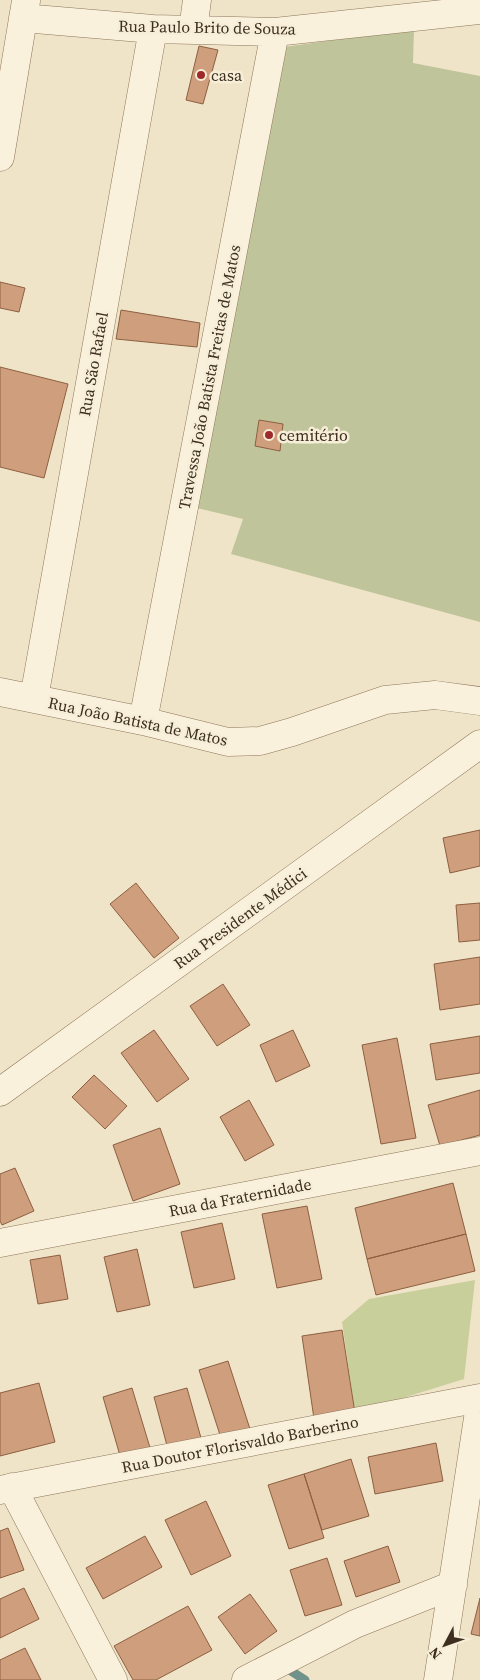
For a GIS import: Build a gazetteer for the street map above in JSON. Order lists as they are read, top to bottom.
{
  "streets": {
    "street": [
      "Rua Paulo Brito de Souza",
      "Rua São Rafael",
      "Travessa João Batista Freitas de Matos",
      "Rua João Batista de Matos",
      "Rua Presidente Médici",
      "Rua da Fraternidade",
      "Rua Doutor Florisvaldo Barberino"
    ]
  },
  "crossings": [
    ["Rua Paulo Brito de Souza", "Rua São Rafael"],
    ["Rua Paulo Brito de Souza", "Travessa João Batista Freitas de Matos"],
    ["Rua São Rafael", "Rua João Batista de Matos"],
    ["Travessa João Batista Freitas de Matos", "Rua João Batista de Matos"]
  ],
  "places": ["casa", "cemitério"],
  "north": "bottom left"
}
